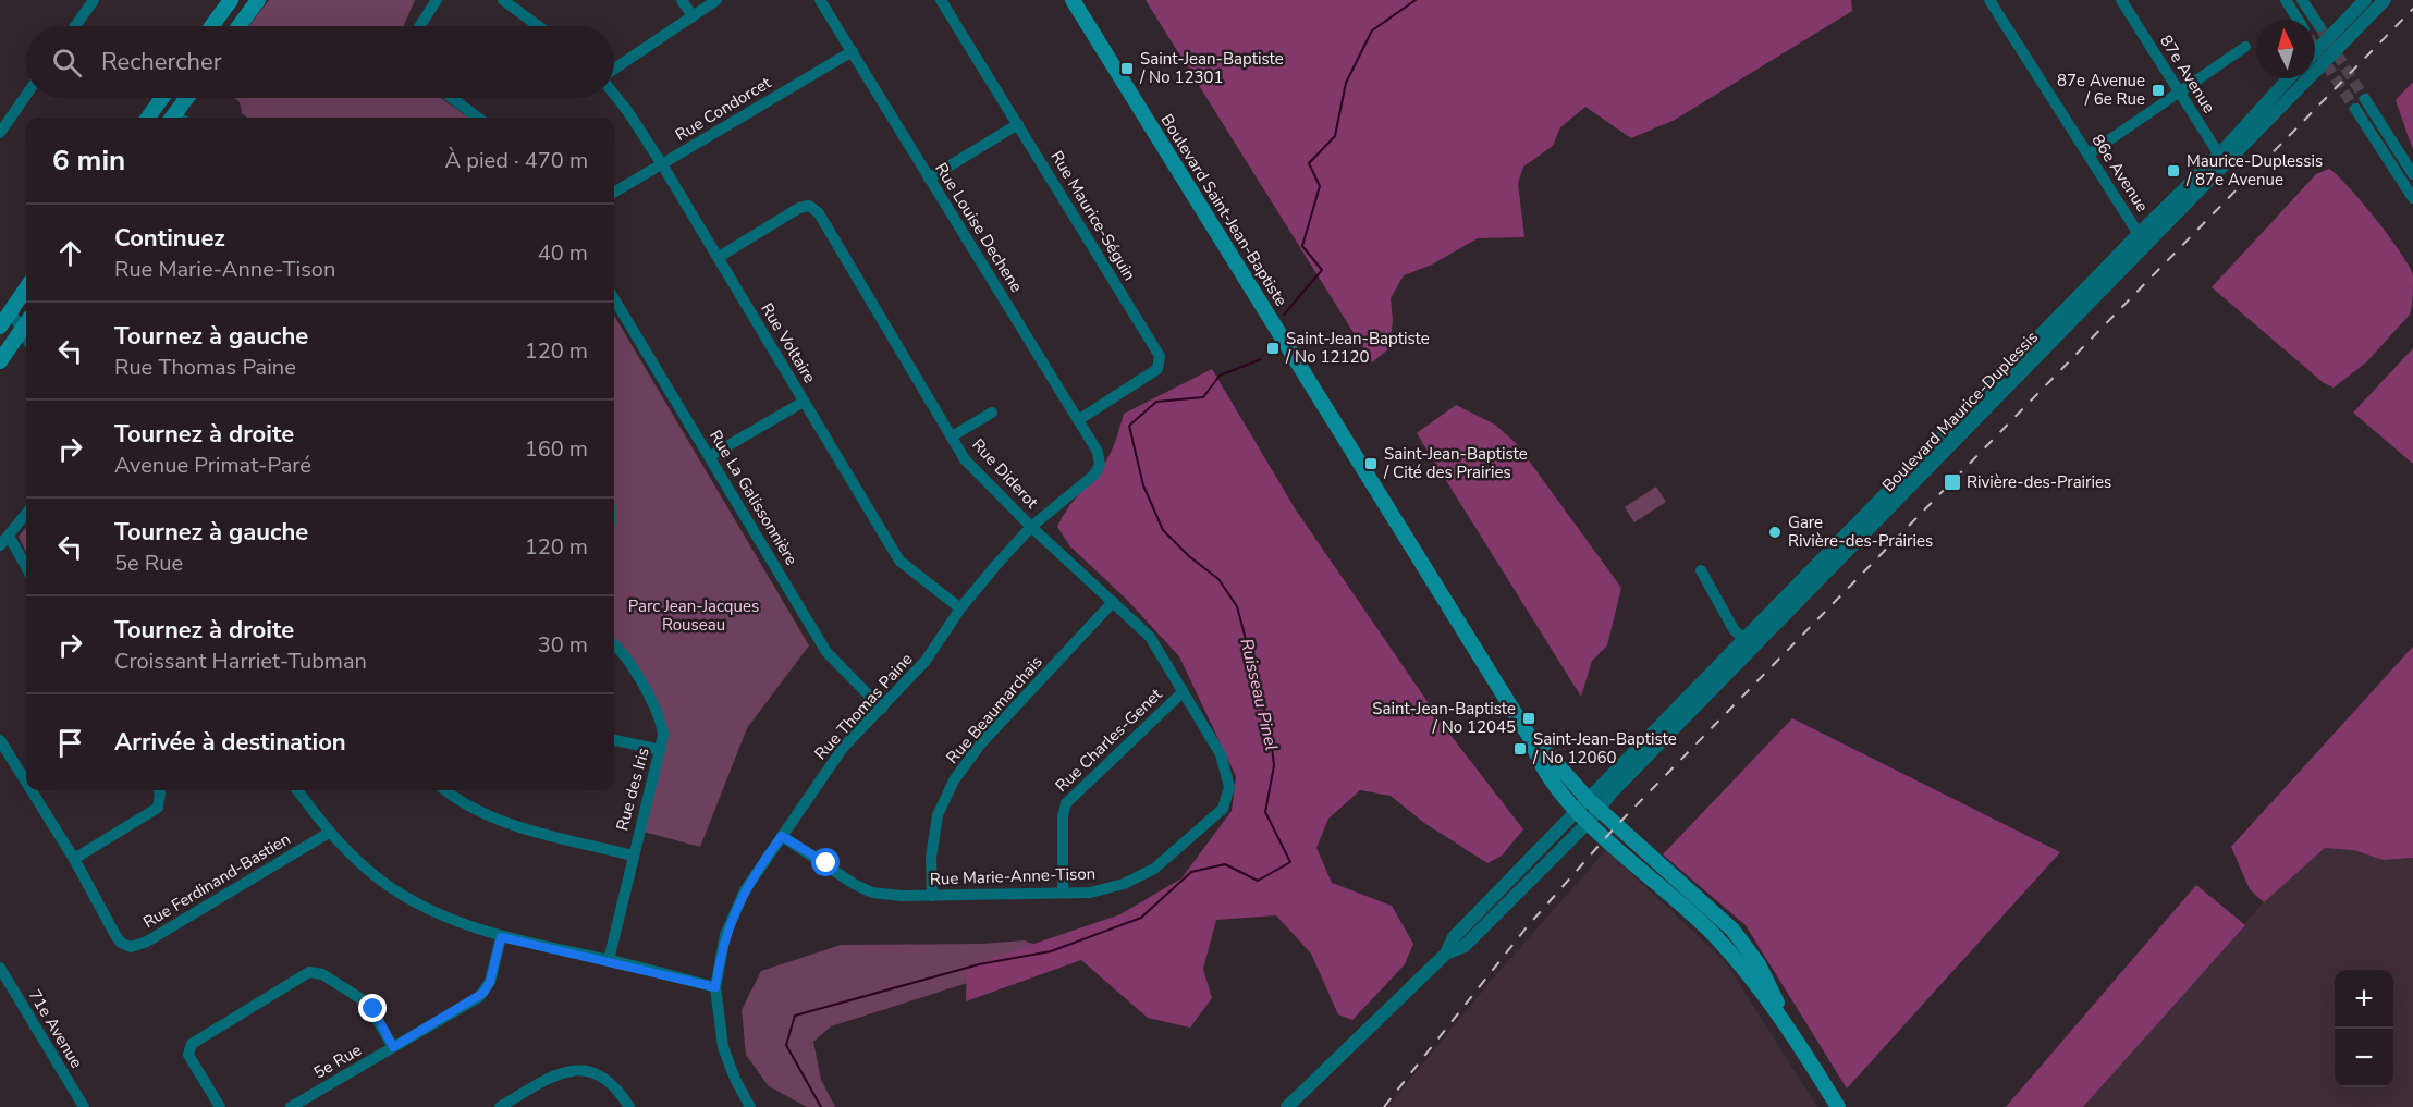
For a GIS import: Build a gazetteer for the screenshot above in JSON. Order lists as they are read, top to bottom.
{
  "streets": {
    "main road": ["Boulevard Saint-Jean-Baptiste"],
    "street": [
      "87e Avenue",
      "Rue Condorcet",
      "86e Avenue",
      "Rue Maurice-Séguin",
      "Rue Louise Dechene",
      "Rue Voltaire",
      "Boulevard Maurice-Duplessis",
      "Rue Diderot",
      "Rue La Galissonnière",
      "Rue Thomas Paine",
      "Rue Beaumarchais",
      "Rue Charles-Genet",
      "Rue des Iris",
      "Rue Marie-Anne-Tison",
      "Rue Ferdinand-Bastien",
      "71e Avenue",
      "5e Rue"
    ]
  },
  "crossings": [
    ["87e Avenue", "Boulevard Maurice-Duplessis"],
    ["Rue Condorcet", "Rue Louise Dechene"],
    ["Rue Condorcet", "Rue Voltaire"],
    ["86e Avenue", "Boulevard Maurice-Duplessis"],
    ["Boulevard Saint-Jean-Baptiste", "Boulevard Maurice-Duplessis"],
    ["Rue Maurice-Séguin", "Rue Louise Dechene"],
    ["Rue Louise Dechene", "Rue Thomas Paine"],
    ["Rue Voltaire", "Rue Diderot"],
    ["Rue Voltaire", "Rue Thomas Paine"],
    ["Rue Diderot", "Rue Thomas Paine"],
    ["Rue Diderot", "Rue Beaumarchais"],
    ["Rue Diderot", "Rue Charles-Genet"],
    ["Rue Diderot", "Rue Marie-Anne-Tison"],
    ["Rue La Galissonnière", "Rue Thomas Paine"],
    ["Rue Thomas Paine", "Rue Marie-Anne-Tison"],
    ["Rue Beaumarchais", "Rue Marie-Anne-Tison"],
    ["Rue Charles-Genet", "Rue Marie-Anne-Tison"]
  ],
  "water": ["Ruisseau Pinel"],
  "parks": ["Parc Jean-Jacques Rouseau"],
  "places": {
    "transit": [
      "Saint-Jean-Baptiste / No 12301",
      "87e Avenue / 6e Rue",
      "Maurice-Duplessis / 87e Avenue",
      "Saint-Jean-Baptiste / No 12120",
      "Saint-Jean-Baptiste / Cité des Prairies",
      "Rivière-des-Prairies",
      "Saint-Jean-Baptiste / No 12045",
      "Saint-Jean-Baptiste / No 12060"
    ],
    "other": ["Gare Rivière-des-Prairies"]
  },
  "north": "top",
  "page": {
    "search": "Rechercher",
    "heading": ["6 min", "À pied · 470 m"],
    "list": [
      ["Continuez", "Rue Marie-Anne-Tison", "40 m"],
      ["Tournez à gauche", "Rue Thomas Paine", "120 m"],
      ["Tournez à droite", "Avenue Primat-Paré", "160 m"],
      ["Tournez à gauche", "5e Rue", "120 m"],
      ["Tournez à droite", "Croissant Harriet-Tubman", "30 m"],
      "Arrivée à destination"
    ],
    "map_buttons": ["+", "−"]
  }
}
